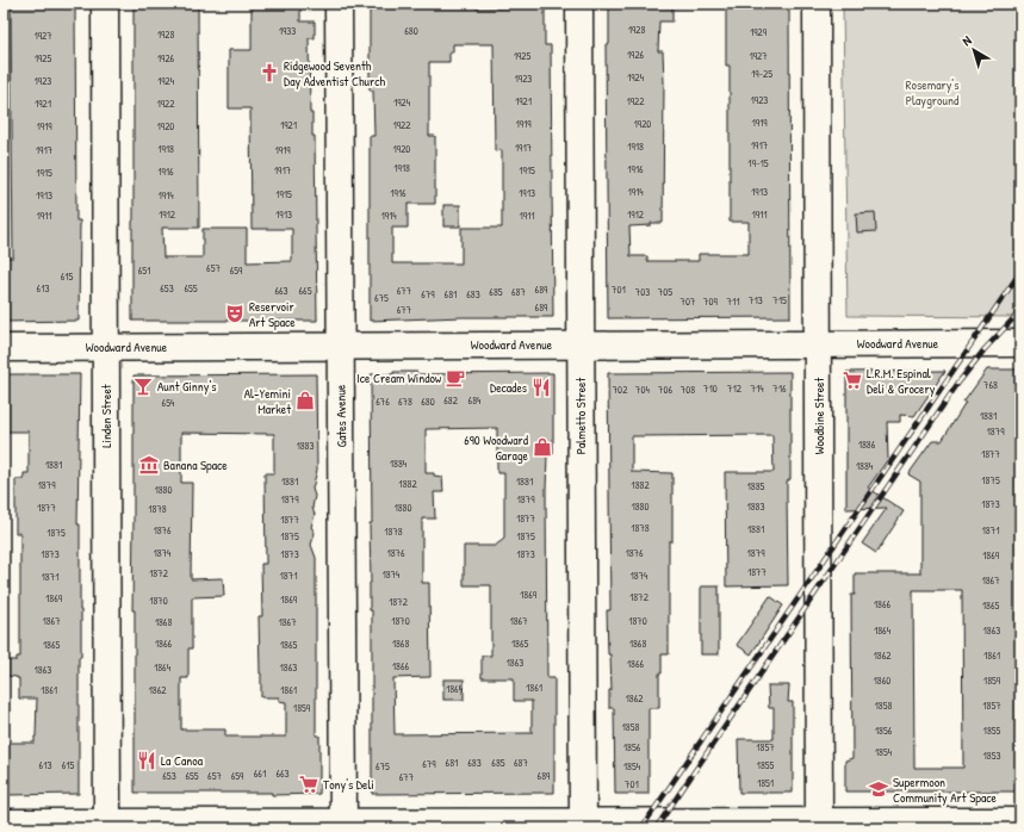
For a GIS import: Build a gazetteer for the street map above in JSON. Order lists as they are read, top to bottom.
{
  "streets": {
    "street": [
      "Woodward Avenue",
      "Linden Street",
      "Gates Avenue",
      "Palmetto Street",
      "Woodbine Street"
    ]
  },
  "crossings": [
    ["Woodward Avenue", "Linden Street"],
    ["Woodward Avenue", "Gates Avenue"],
    ["Woodward Avenue", "Palmetto Street"],
    ["Woodward Avenue", "Woodbine Street"]
  ],
  "parks": ["Rosemary's Playground"],
  "places": {
    "church": ["Ridgewood Seventh Day Adventist Church"],
    "theatre": ["Reservoir Art Space"],
    "cafe": ["Ice Cream Window"],
    "supermarket": ["L.R.M. Espinal Deli & Grocery", "Tony's Deli"],
    "bar": ["Aunt Ginny's"],
    "restaurant": ["Decades", "La Canoa"],
    "shop": ["Al-Yemini Market", "690 Woodward Garage"],
    "museum": ["Banana Space"],
    "school or university": ["Supermoon Community Art Space"]
  },
  "house_numbers": [
    "1928",
    "1933",
    "680",
    "1929",
    "1928",
    "1927",
    "1926",
    "1925",
    "1927",
    "1925",
    "1926",
    "19-25",
    "1924",
    "1923",
    "1923",
    "1924",
    "1923",
    "1921",
    "1922",
    "1924",
    "1921",
    "1922",
    "1919",
    "1919",
    "1920",
    "1921",
    "1922",
    "1919",
    "1920",
    "1917",
    "1918",
    "1917",
    "1918",
    "1920",
    "1917",
    "1919",
    "19-15",
    "1918",
    "1916",
    "1917",
    "1915",
    "1916",
    "1915",
    "1914",
    "1913",
    "1916",
    "1913",
    "1915",
    "1913",
    "1914",
    "1912",
    "1913",
    "1912",
    "1911",
    "1911",
    "1914",
    "1911",
    "657",
    "651",
    "659",
    "615",
    "613",
    "653",
    "655",
    "689",
    "701",
    "663",
    "665",
    "677",
    "685",
    "687",
    "703",
    "705",
    "679",
    "681",
    "683",
    "675",
    "713",
    "715",
    "707",
    "709",
    "711",
    "689",
    "677",
    "768",
    "710",
    "712",
    "714",
    "716",
    "702",
    "704",
    "706",
    "708",
    "682",
    "684",
    "676",
    "678",
    "680",
    "654",
    "1881",
    "1879",
    "1886",
    "1883",
    "1877",
    "1884",
    "1881",
    "1884",
    "1875",
    "1881",
    "1881",
    "1882",
    "1879",
    "1882",
    "1885",
    "1880",
    "1879",
    "1879",
    "1873",
    "1880",
    "1883",
    "1877",
    "1880",
    "1878",
    "1877",
    "1877",
    "1878",
    "1881",
    "1876",
    "1871",
    "1878",
    "1875",
    "1875",
    "1875",
    "1874",
    "1876",
    "1876",
    "1879",
    "1873",
    "1873",
    "1873",
    "1869",
    "1877",
    "1872",
    "1874",
    "1871",
    "1874",
    "1871",
    "1867",
    "1869",
    "1872",
    "1869",
    "1869",
    "1870",
    "1872",
    "1866",
    "1865",
    "1867",
    "1870",
    "1867",
    "1870",
    "1868",
    "1867",
    "1864",
    "1863",
    "1866",
    "1868",
    "1865",
    "1868",
    "1865",
    "1865",
    "1862",
    "1861",
    "1863",
    "1866",
    "1866",
    "1864",
    "1863",
    "1863",
    "1860",
    "1859",
    "1861",
    "1864",
    "1861",
    "1862",
    "1861",
    "1862",
    "1858",
    "1857",
    "1859",
    "1858",
    "1856",
    "1855",
    "1856",
    "1857",
    "1854",
    "1853",
    "681",
    "683",
    "685",
    "687",
    "679",
    "613",
    "615",
    "1855",
    "675",
    "1854",
    "661",
    "663",
    "653",
    "655",
    "657",
    "659",
    "689",
    "677",
    "1851",
    "701"
  ],
  "north": "top left"
}
